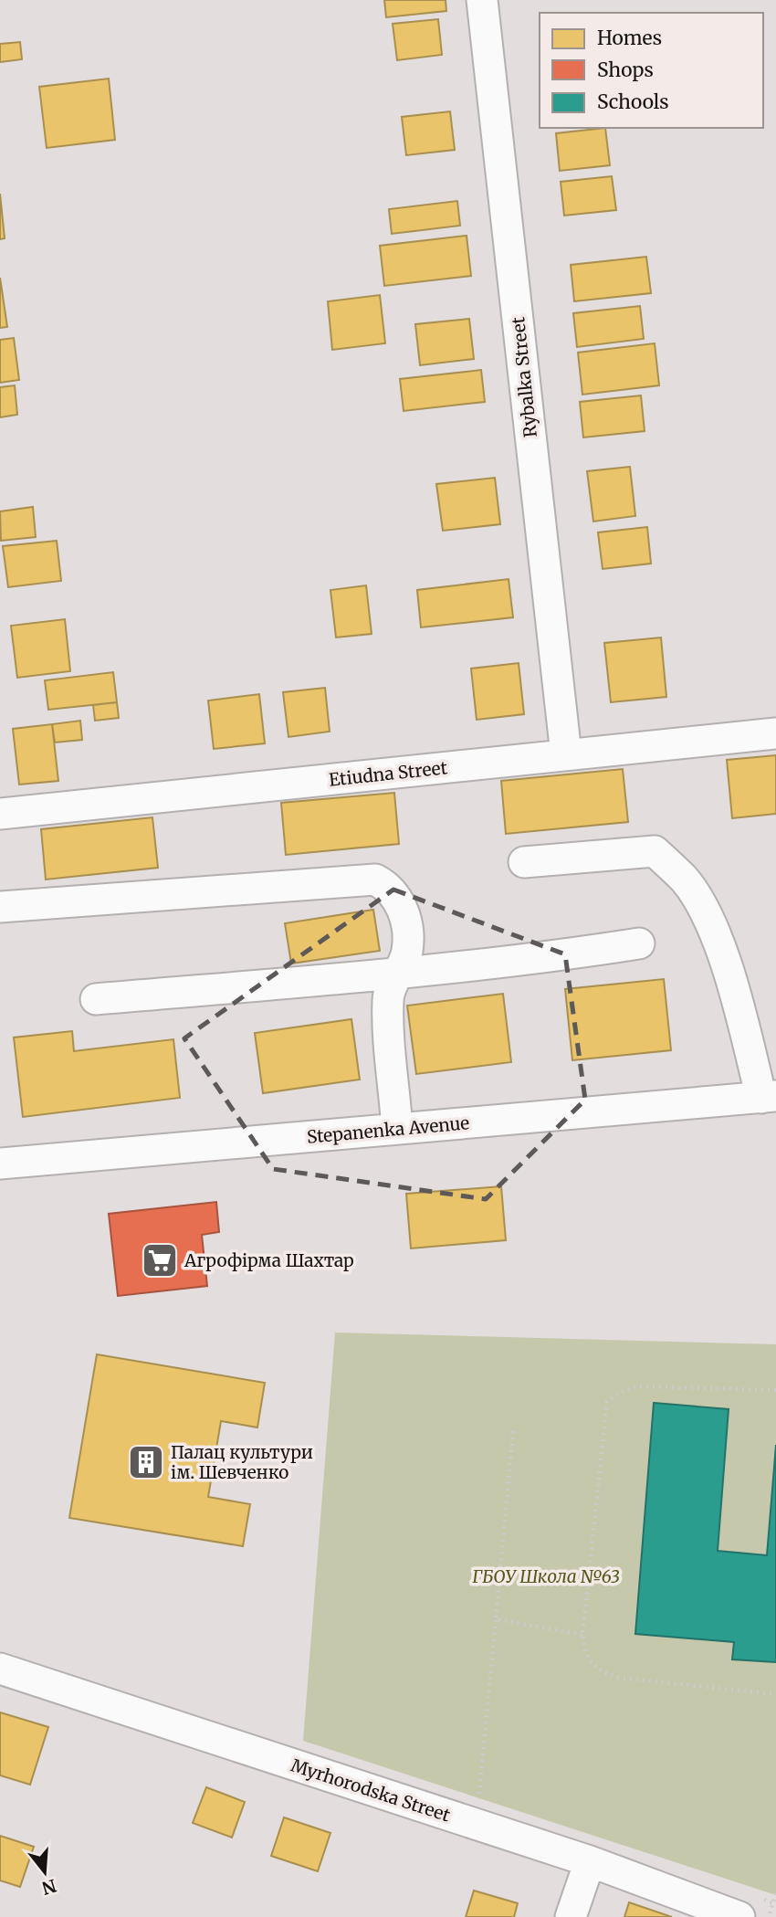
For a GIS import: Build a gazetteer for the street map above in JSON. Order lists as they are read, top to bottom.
{
  "streets": {
    "street": [
      "Rybalka Street",
      "Etiudna Street",
      "Stepanenka Avenue",
      "Myrhorodska Street"
    ]
  },
  "crossings": [
    ["Rybalka Street", "Etiudna Street"]
  ],
  "parks": ["ГБОУ Школа №63"],
  "places": {
    "supermarket": ["Агрофірма Шахтар"],
    "building": ["Палац культури ім. Шевченко"]
  },
  "legend": ["Homes", "Shops", "Schools"],
  "north": "bottom"
}
